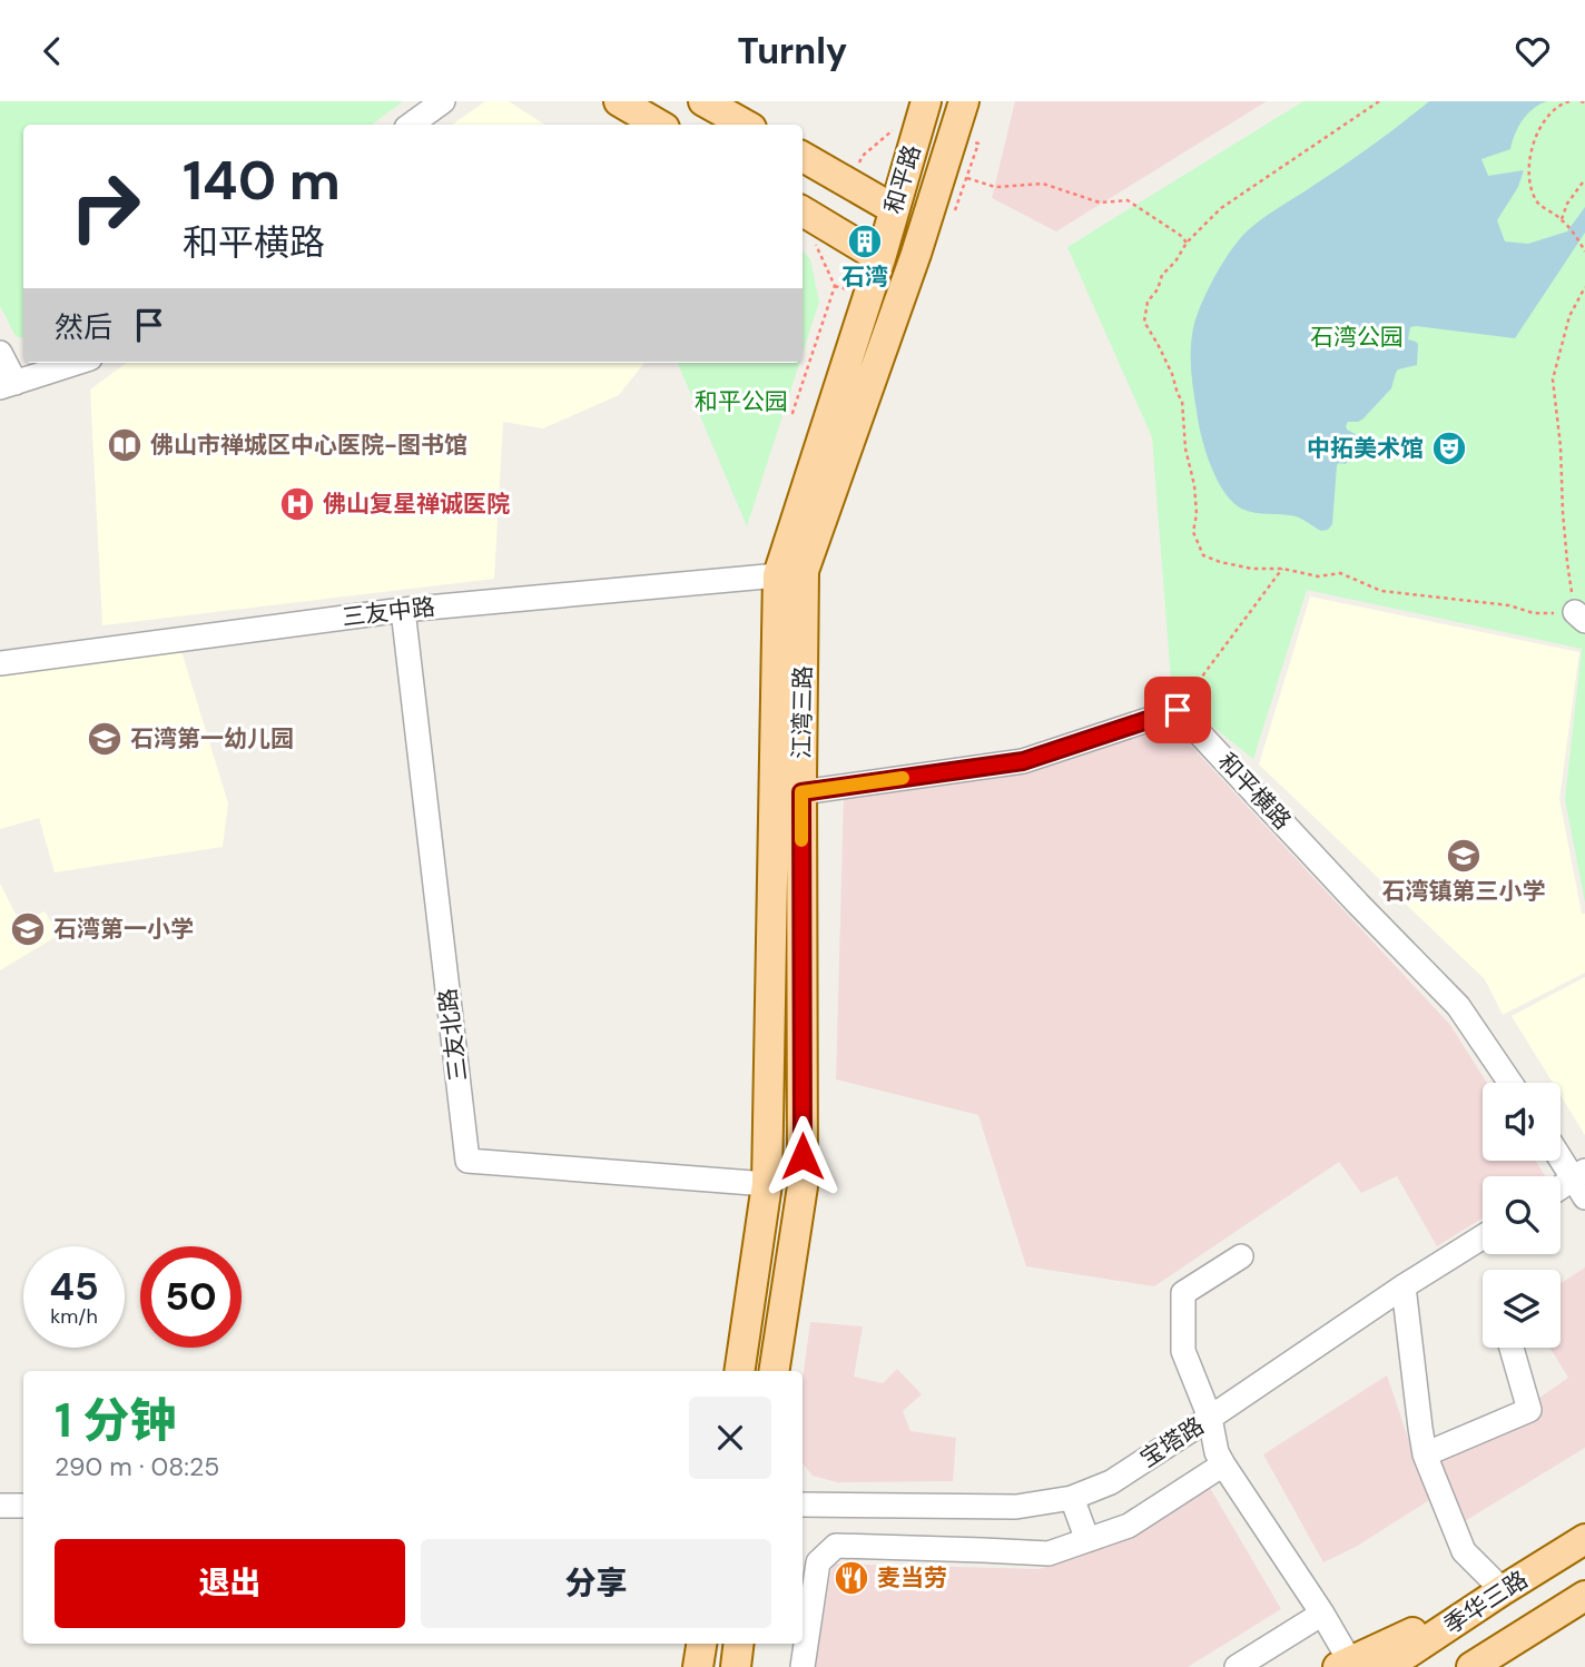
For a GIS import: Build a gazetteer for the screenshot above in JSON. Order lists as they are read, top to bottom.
{
  "streets": {
    "main road": ["和平路", "江湾三路", "季华三路"],
    "street": [
      "三友中路",
      "和平横路",
      "三友北路",
      "宝塔路"
    ]
  },
  "crossings": [
    ["和平路", "江湾三路"],
    ["三友中路", "江湾三路"],
    ["三友中路", "三友北路"],
    ["江湾三路", "三友北路"]
  ],
  "parks": ["石湾公园", "和平公园"],
  "places": {
    "building": ["石湾"],
    "library": ["佛山市禅城区中心医院-图书馆"],
    "theatre": ["中拓美术馆"],
    "hospital": ["佛山复星禅诚医院"],
    "school or university": ["石湾第一幼儿园", "石湾镇第三小学", "石湾第一小学"],
    "restaurant": ["麦当劳"]
  },
  "page": {
    "header": "Turnly",
    "turn": ["140 m", "和平横路"],
    "then": "然后",
    "speed": "45 km/h",
    "limit": "50",
    "heading": ["1 分钟", "290 m · 08:25"],
    "buttons": ["退出", "分享"]
  }
}
